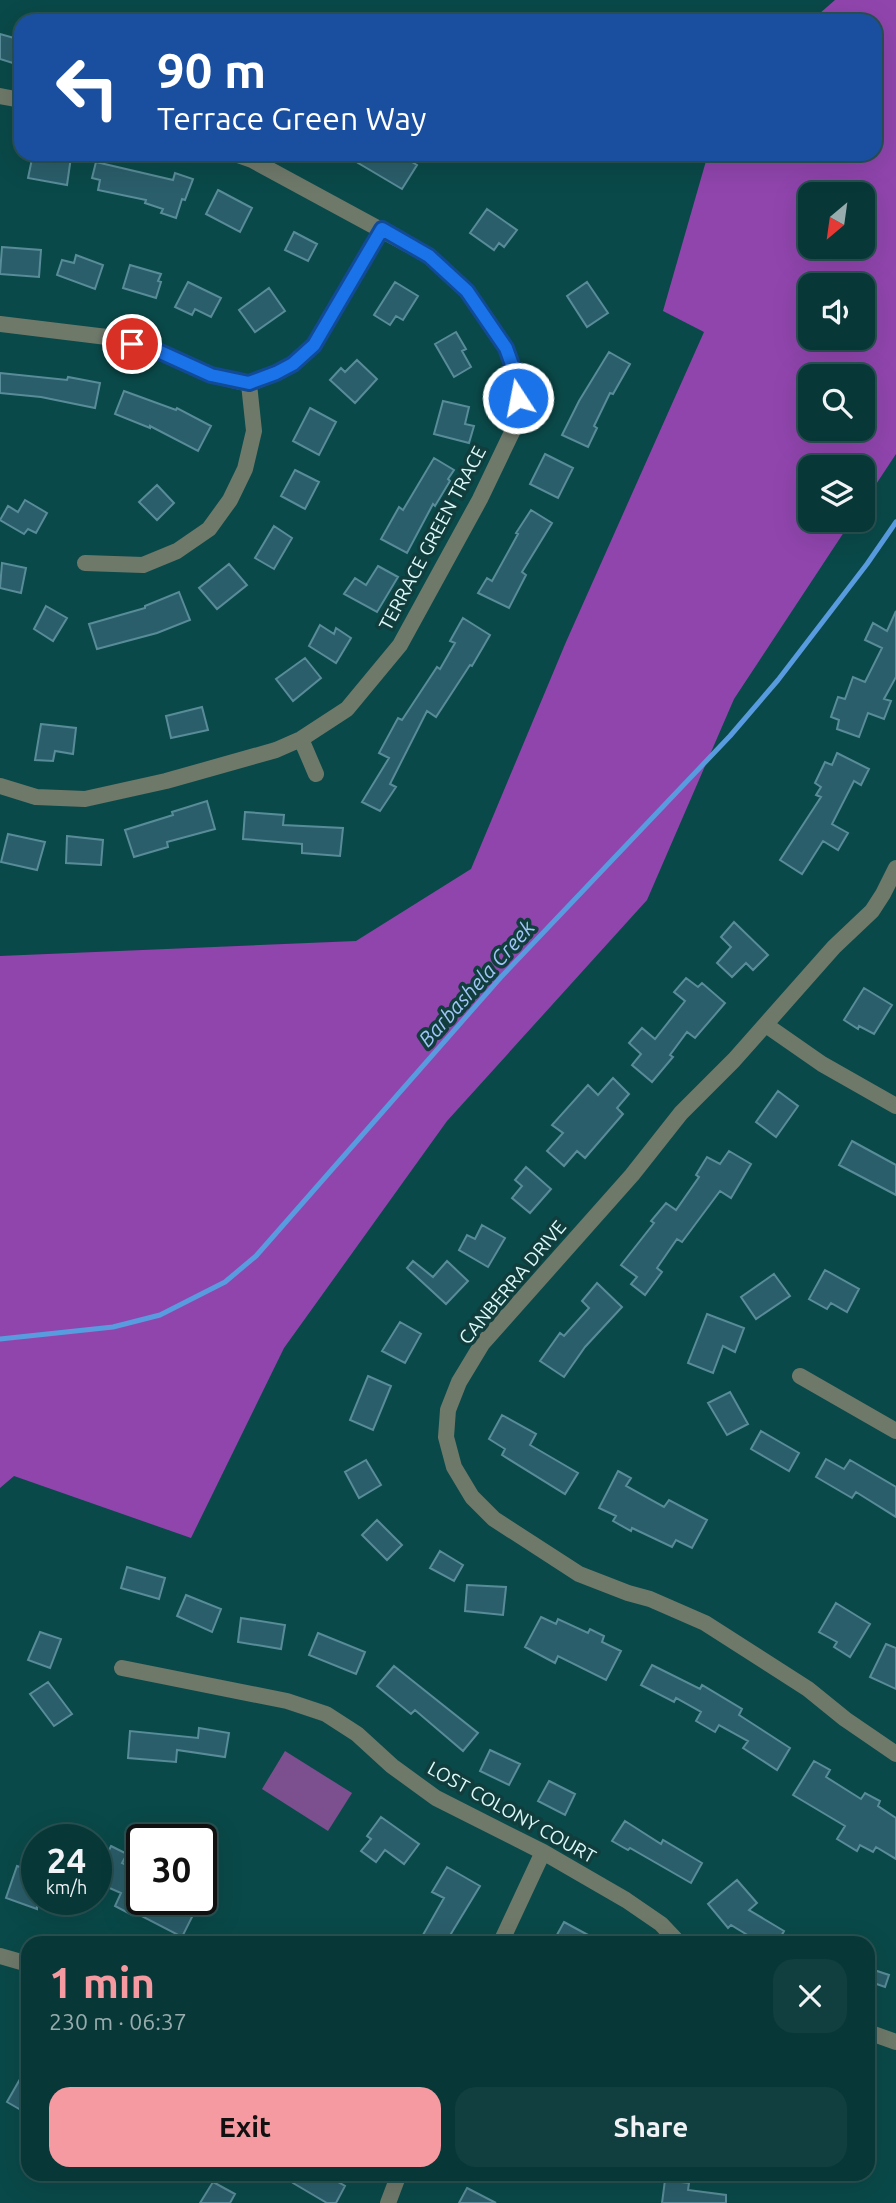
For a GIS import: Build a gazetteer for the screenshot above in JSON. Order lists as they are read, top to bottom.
{
  "streets": {
    "street": ["TERRACE GREEN TRACE", "CANBERRA DRIVE", "LOST COLONY COURT"]
  },
  "water": ["Barbashela Creek"],
  "north": "bottom left",
  "page": {
    "turn": ["90 m", "Terrace Green Way"],
    "speed": "24 km/h",
    "limit": "30",
    "heading": ["1 min", "230 m · 06:37"],
    "buttons": ["Exit", "Share"]
  }
}
